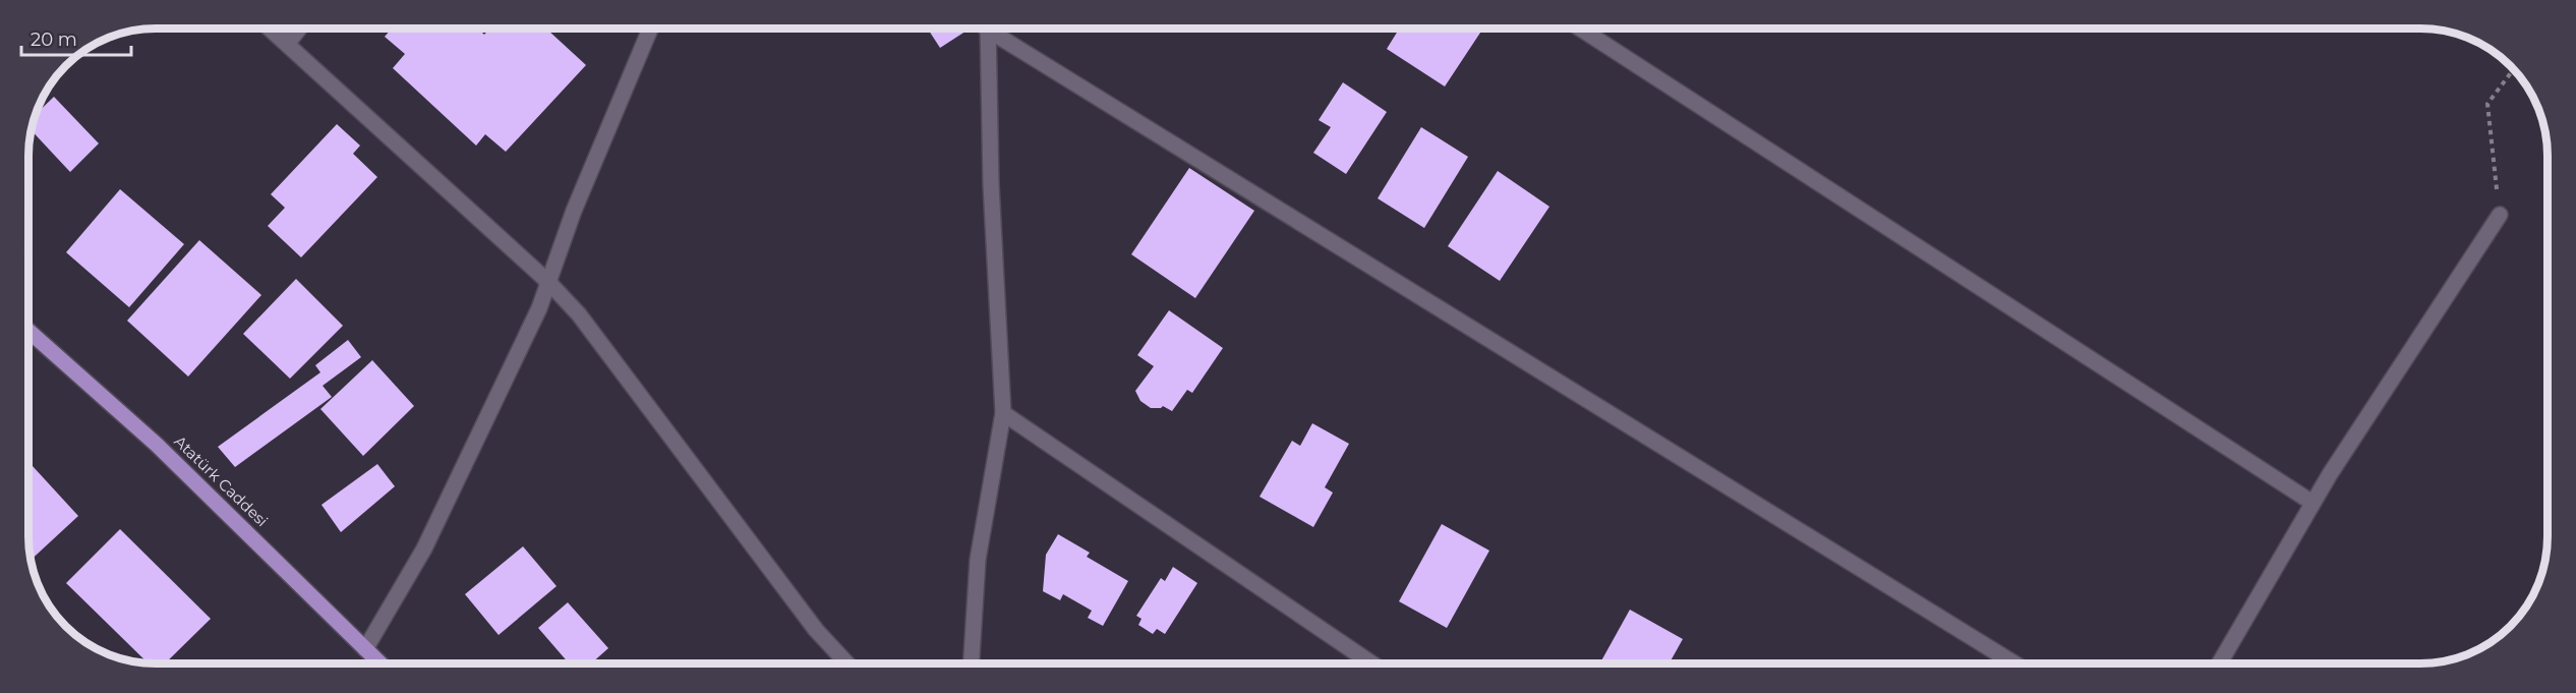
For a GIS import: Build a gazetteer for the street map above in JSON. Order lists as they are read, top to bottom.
{
  "streets": {
    "main road": ["Atatürk Caddesi"]
  },
  "scale_bar": "20 m"
}
